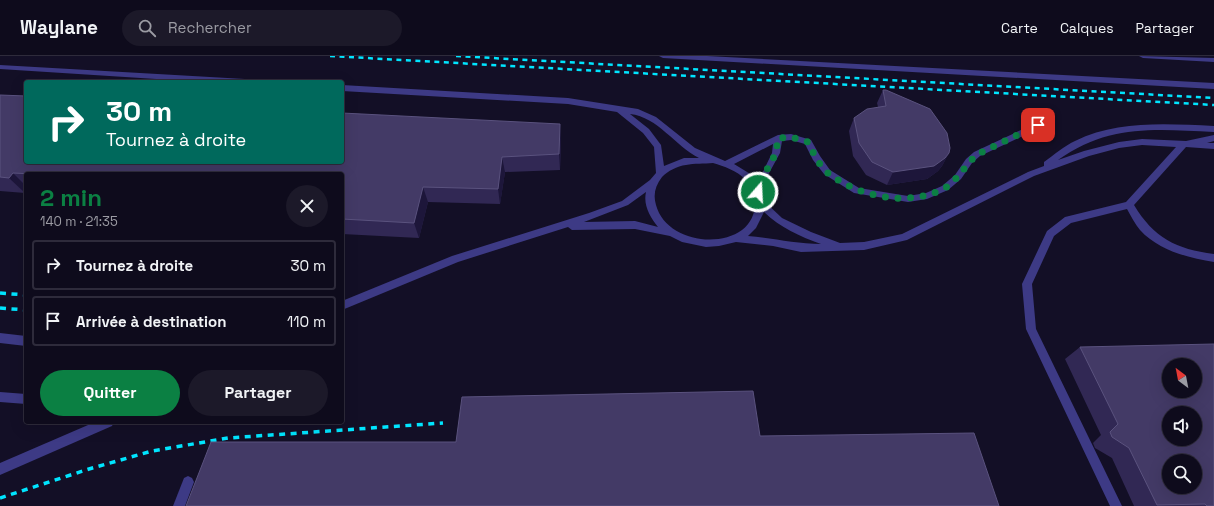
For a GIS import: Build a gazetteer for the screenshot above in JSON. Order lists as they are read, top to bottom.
{
  "north": "top left",
  "page": {
    "header": "Waylane",
    "search": "Rechercher",
    "nav": ["Carte", "Calques", "Partager"],
    "turn": ["30 m", "Tournez à droite"],
    "heading": ["2 min", "140 m · 21:35"],
    "list": [
      {
        "name": "Tournez à droite",
        "value": "30 m"
      },
      {
        "name": "Arrivée à destination",
        "value": "110 m"
      }
    ],
    "buttons": ["Quitter", "Partager"]
  }
}
